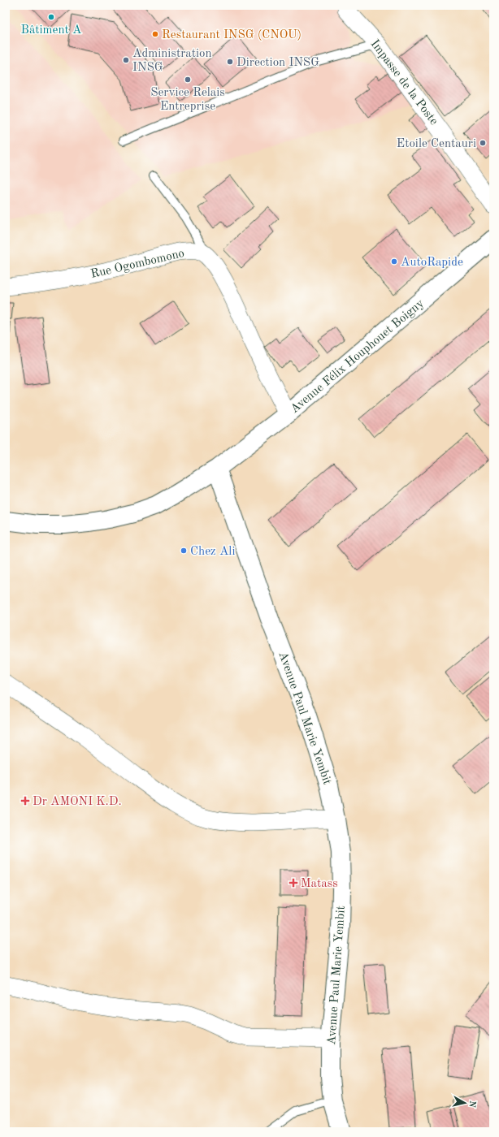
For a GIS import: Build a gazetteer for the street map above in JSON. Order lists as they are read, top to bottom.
{
  "streets": {
    "main road": ["Avenue Félix Houphouet Boigny", "Avenue Paul Marie Yembit"],
    "street": ["Impasse de la Poste", "Rue Ogombomono"]
  },
  "crossings": [
    ["Rue Ogombomono", "Avenue Félix Houphouet Boigny"],
    ["Avenue Félix Houphouet Boigny", "Avenue Paul Marie Yembit"]
  ],
  "places": {
    "other": [
      "Bâtiment A",
      "Restaurant INSG (CNOU)",
      "Administration INSG",
      "Direction INSG",
      "Service Relais Entreprise",
      "Etoile Centauri",
      "AutoRapide",
      "Chez Ali"
    ],
    "health": ["Dr AMONI K.D.", "Matass"]
  },
  "north": "right"
}
